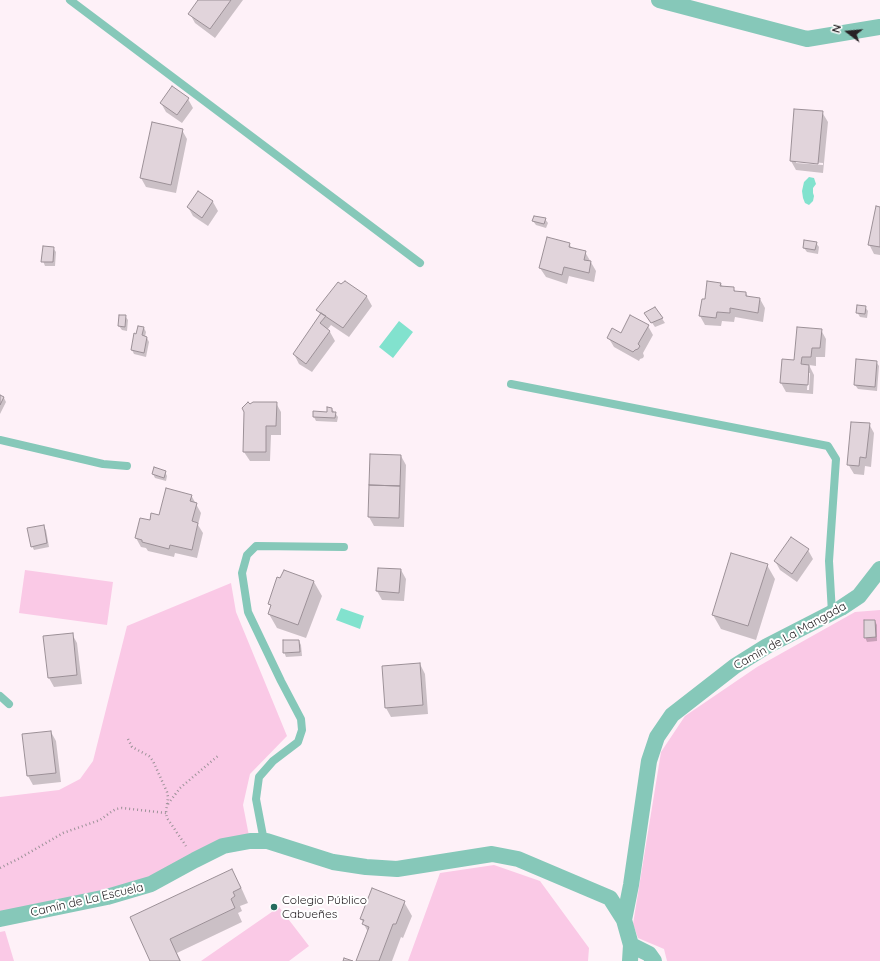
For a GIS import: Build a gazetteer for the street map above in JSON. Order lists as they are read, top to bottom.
{
  "streets": {
    "street": ["Camín de La Mangada", "Camín de La Escuela"]
  },
  "crossings": [
    ["Camín de La Mangada", "Camín de La Escuela"]
  ],
  "places": ["Colegio Público Cabueñes"],
  "north": "left"
}
